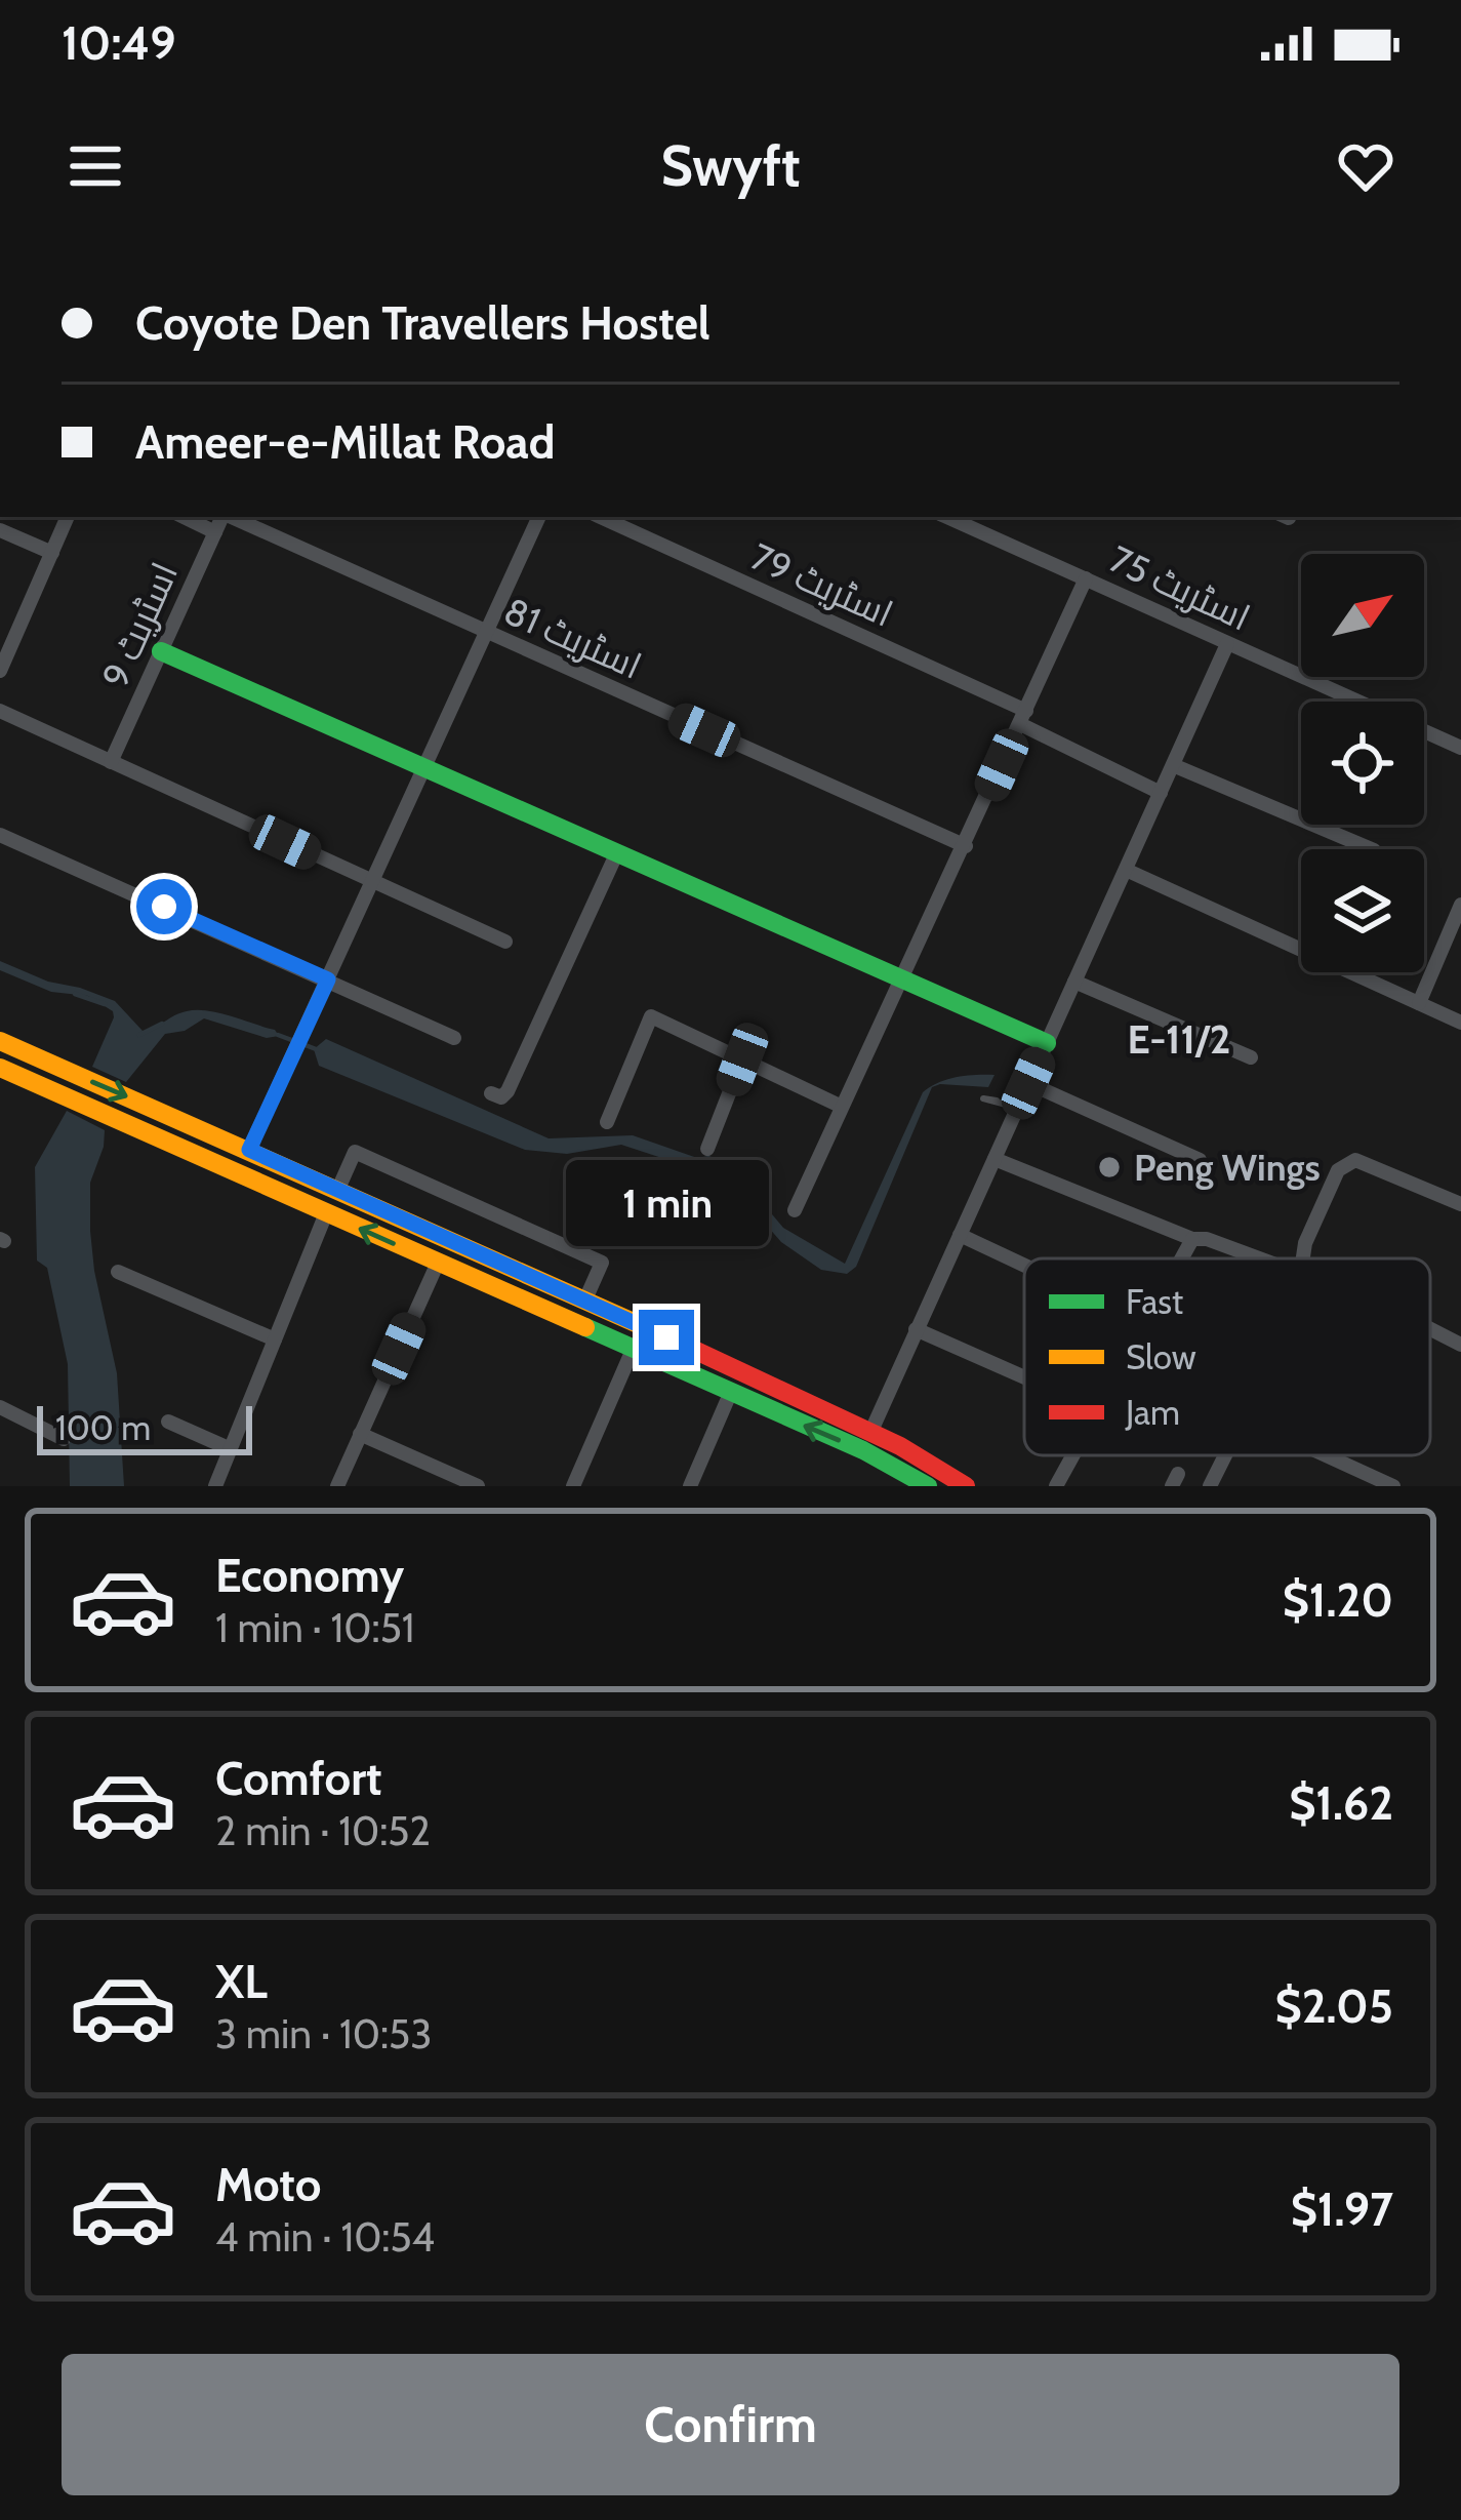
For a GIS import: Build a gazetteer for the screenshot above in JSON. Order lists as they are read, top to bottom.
{
  "streets": {
    "street": [
      "اسٹریٹ 79",
      "اسٹریٹ 75",
      "اسٹریٹ 9",
      "اسٹریٹ 81"
    ]
  },
  "districts": ["E-11/2"],
  "places": ["Peng Wings"],
  "legend": ["Fast", "Slow", "Jam"],
  "scale_bar": "100 m",
  "north": "top right",
  "page": {
    "status": "10:49",
    "header": "Swyft",
    "banner": ["Coyote Den Travellers Hostel", "Ameer-e-Millat Road"],
    "bubble": "1 min",
    "scale": "100 m",
    "list": [
      {
        "name": "Economy",
        "note": "1 min · 10:51",
        "value": "$1.20"
      },
      {
        "name": "Comfort",
        "note": "2 min · 10:52",
        "value": "$1.62"
      },
      {
        "name": "XL",
        "note": "3 min · 10:53",
        "value": "$2.05"
      },
      {
        "name": "Moto",
        "note": "4 min · 10:54",
        "value": "$1.97"
      }
    ],
    "buttons": "Confirm"
  }
}
